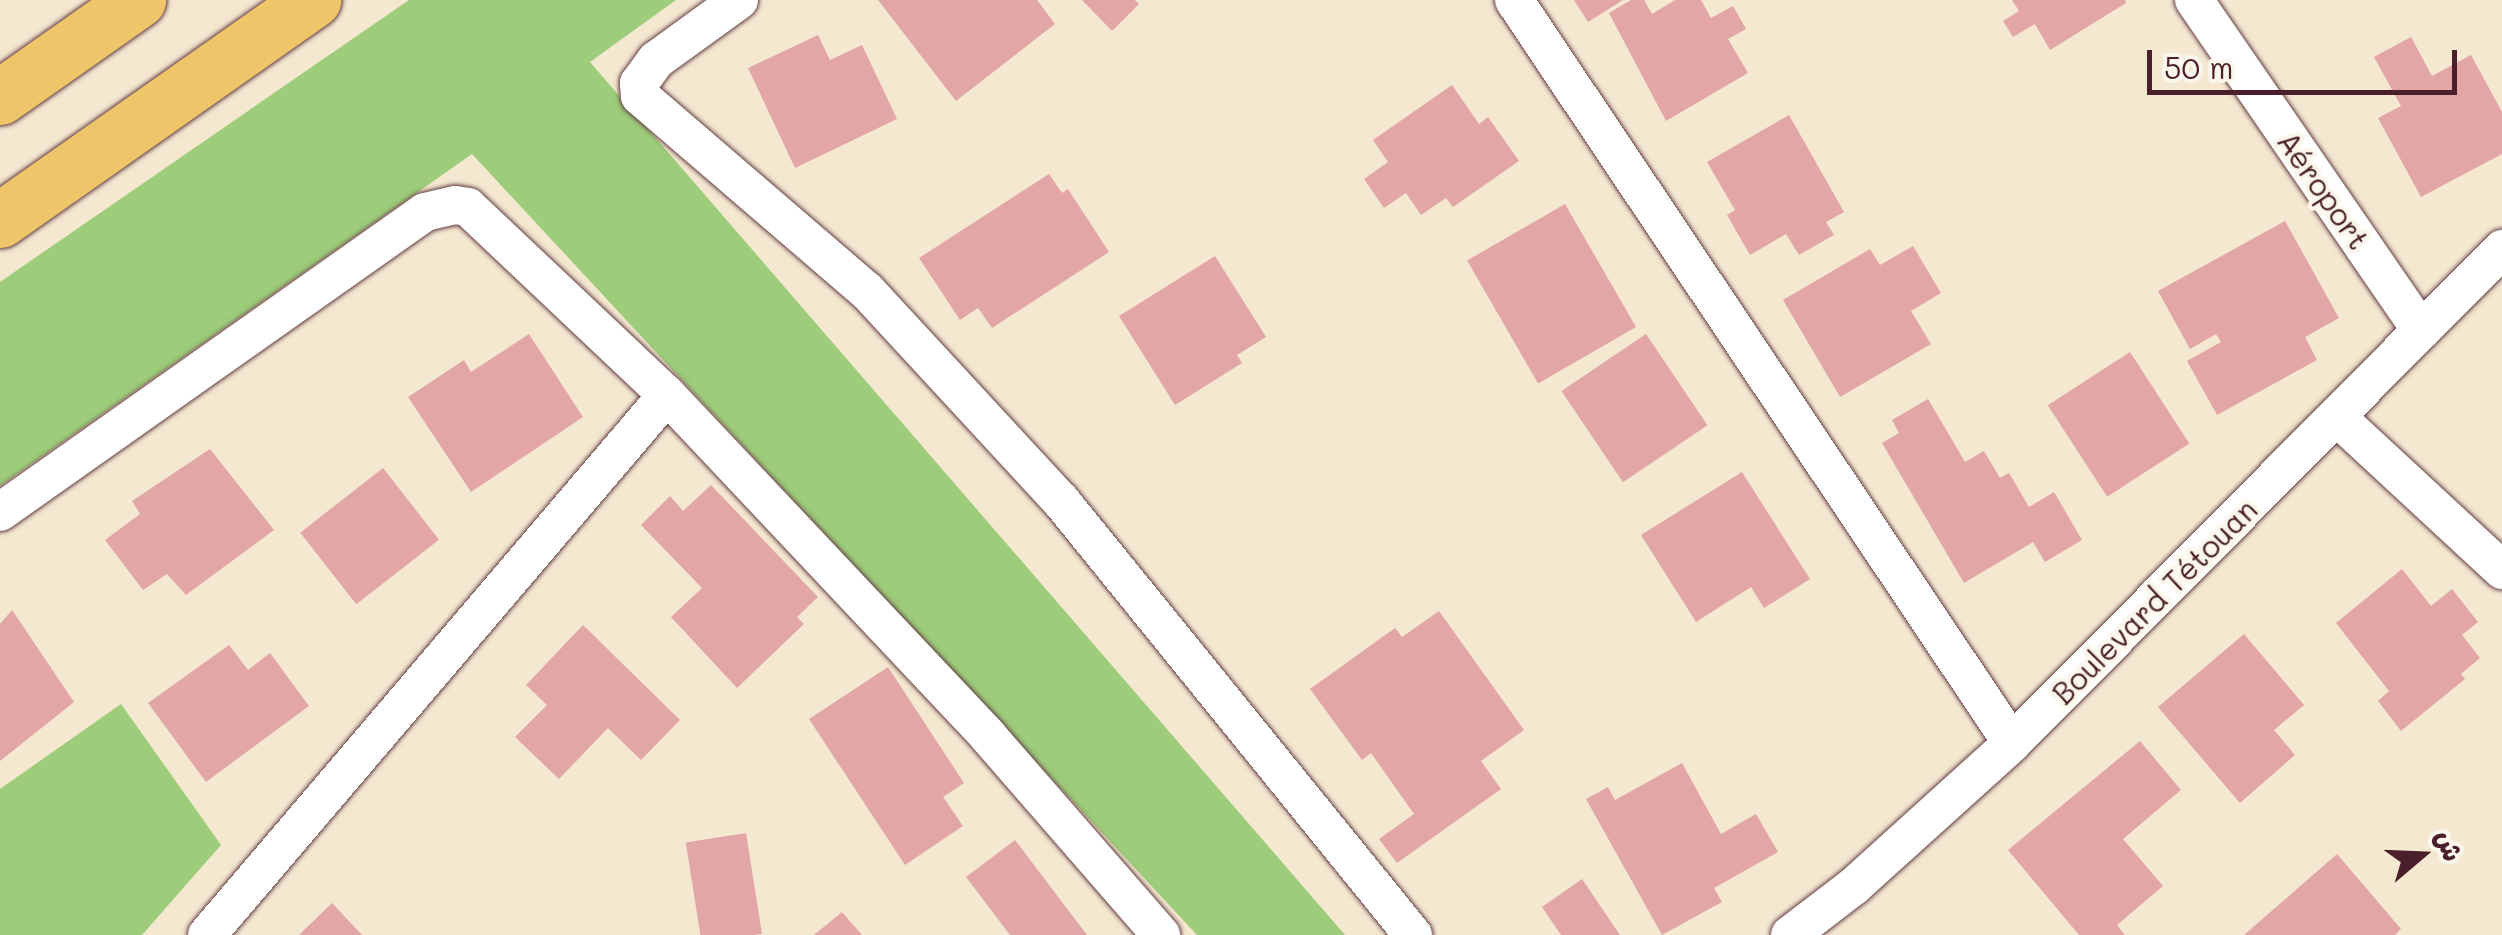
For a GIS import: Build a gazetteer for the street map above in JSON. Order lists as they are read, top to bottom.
{
  "streets": {
    "street": ["Aéroport", "Boulevard Tétouan"]
  },
  "crossings": [
    ["Aéroport", "Boulevard Tétouan"]
  ],
  "scale_bar": "50 m",
  "north": "right"
}
